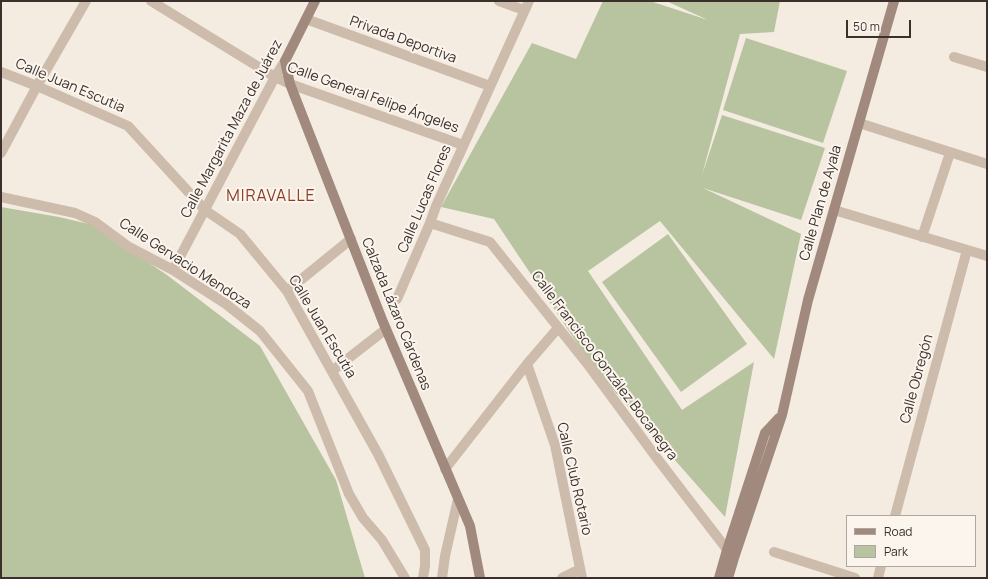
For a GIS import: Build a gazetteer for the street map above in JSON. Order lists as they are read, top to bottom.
{
  "streets": {
    "street": [
      "Privada Deportiva",
      "Calle Juan Escutia",
      "Calle General Felipe Ángeles",
      "Calle Margarita Maza de Juárez",
      "Calle Lucas Flores",
      "Calle Plan de Ayala",
      "Calle Gervacio Mendoza",
      "Calzada Lázaro Cárdenas",
      "Calle Francisco González Bocanegra",
      "Calle Obregón",
      "Calle Club Rotario"
    ]
  },
  "crossings": [
    ["Privada Deportiva", "Calle Margarita Maza de Juárez"],
    ["Privada Deportiva", "Calle Lucas Flores"],
    ["Calle Juan Escutia", "Calle Margarita Maza de Juárez"],
    ["Calle General Felipe Ángeles", "Calle Margarita Maza de Juárez"],
    ["Calle General Felipe Ángeles", "Calle Lucas Flores"],
    ["Calle General Felipe Ángeles", "Calzada Lázaro Cárdenas"],
    ["Calle Margarita Maza de Juárez", "Calle Gervacio Mendoza"],
    ["Calle Margarita Maza de Juárez", "Calzada Lázaro Cárdenas"],
    ["Calle Lucas Flores", "Calle Francisco González Bocanegra"],
    ["Calle Plan de Ayala", "Calle Francisco González Bocanegra"]
  ],
  "districts": ["MIRAVALLE"],
  "legend": ["Road", "Park"],
  "scale_bar": "50 m"
}
